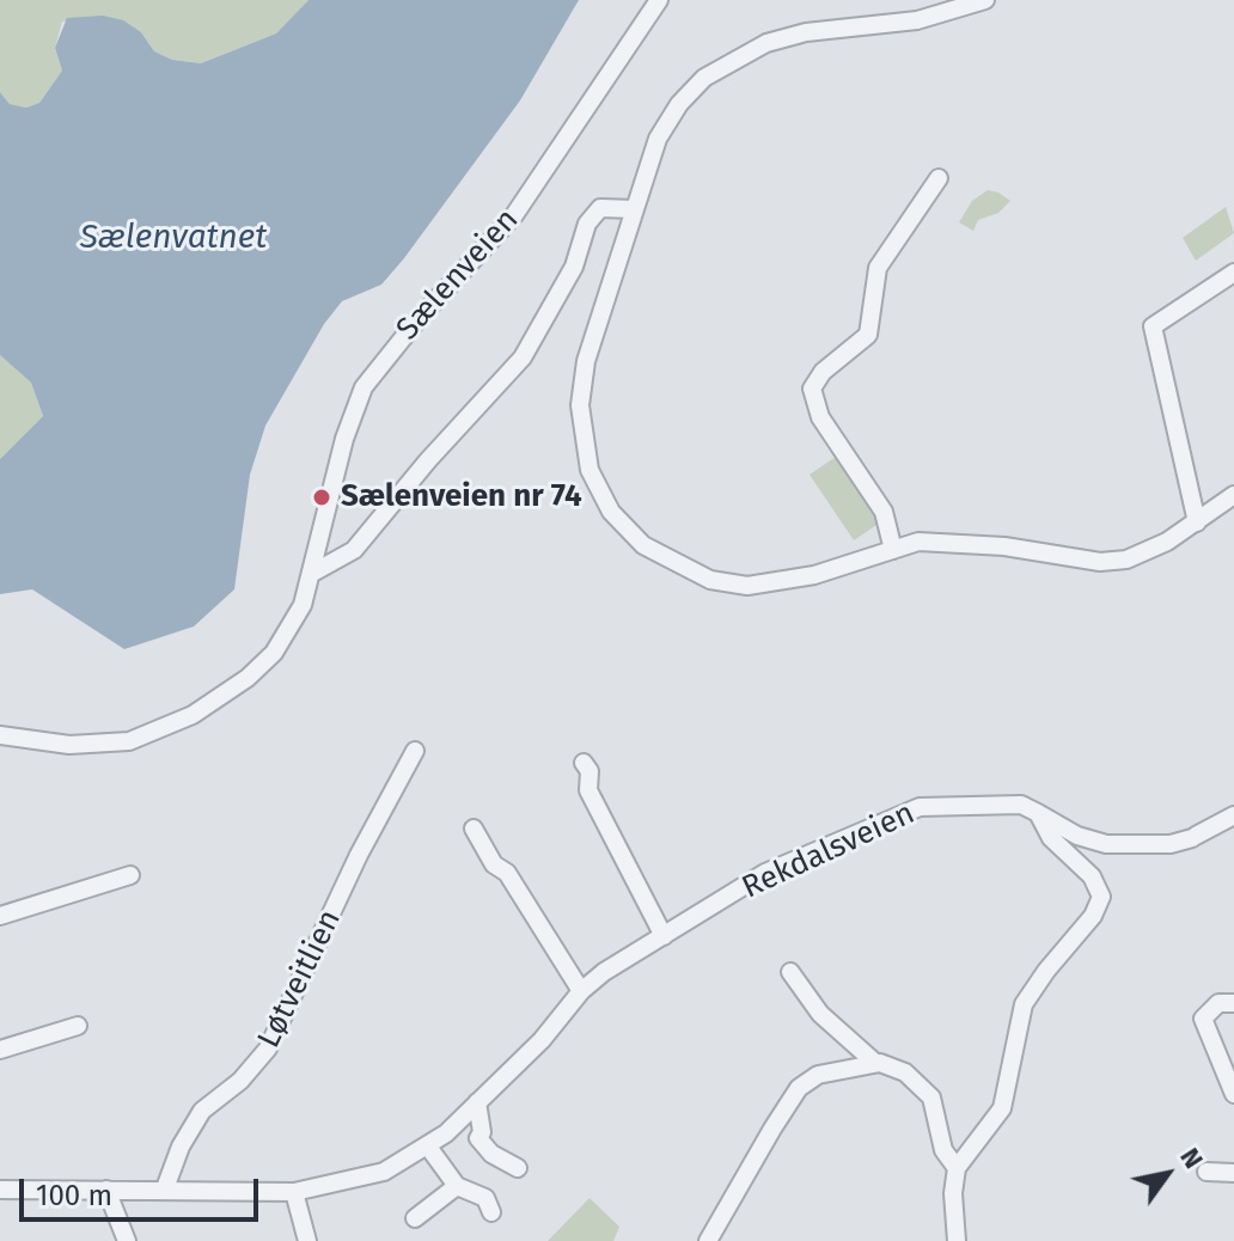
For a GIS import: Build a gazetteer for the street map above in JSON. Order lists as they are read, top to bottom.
{
  "streets": {
    "street": ["Sælenveien", "Rekdalsveien", "Løtveitlien"]
  },
  "crossings": [
    ["Rekdalsveien", "Løtveitlien"]
  ],
  "water": ["Sælenvatnet"],
  "places": ["Sælenveien nr 74"],
  "scale_bar": "100 m",
  "north": "top right"
}
